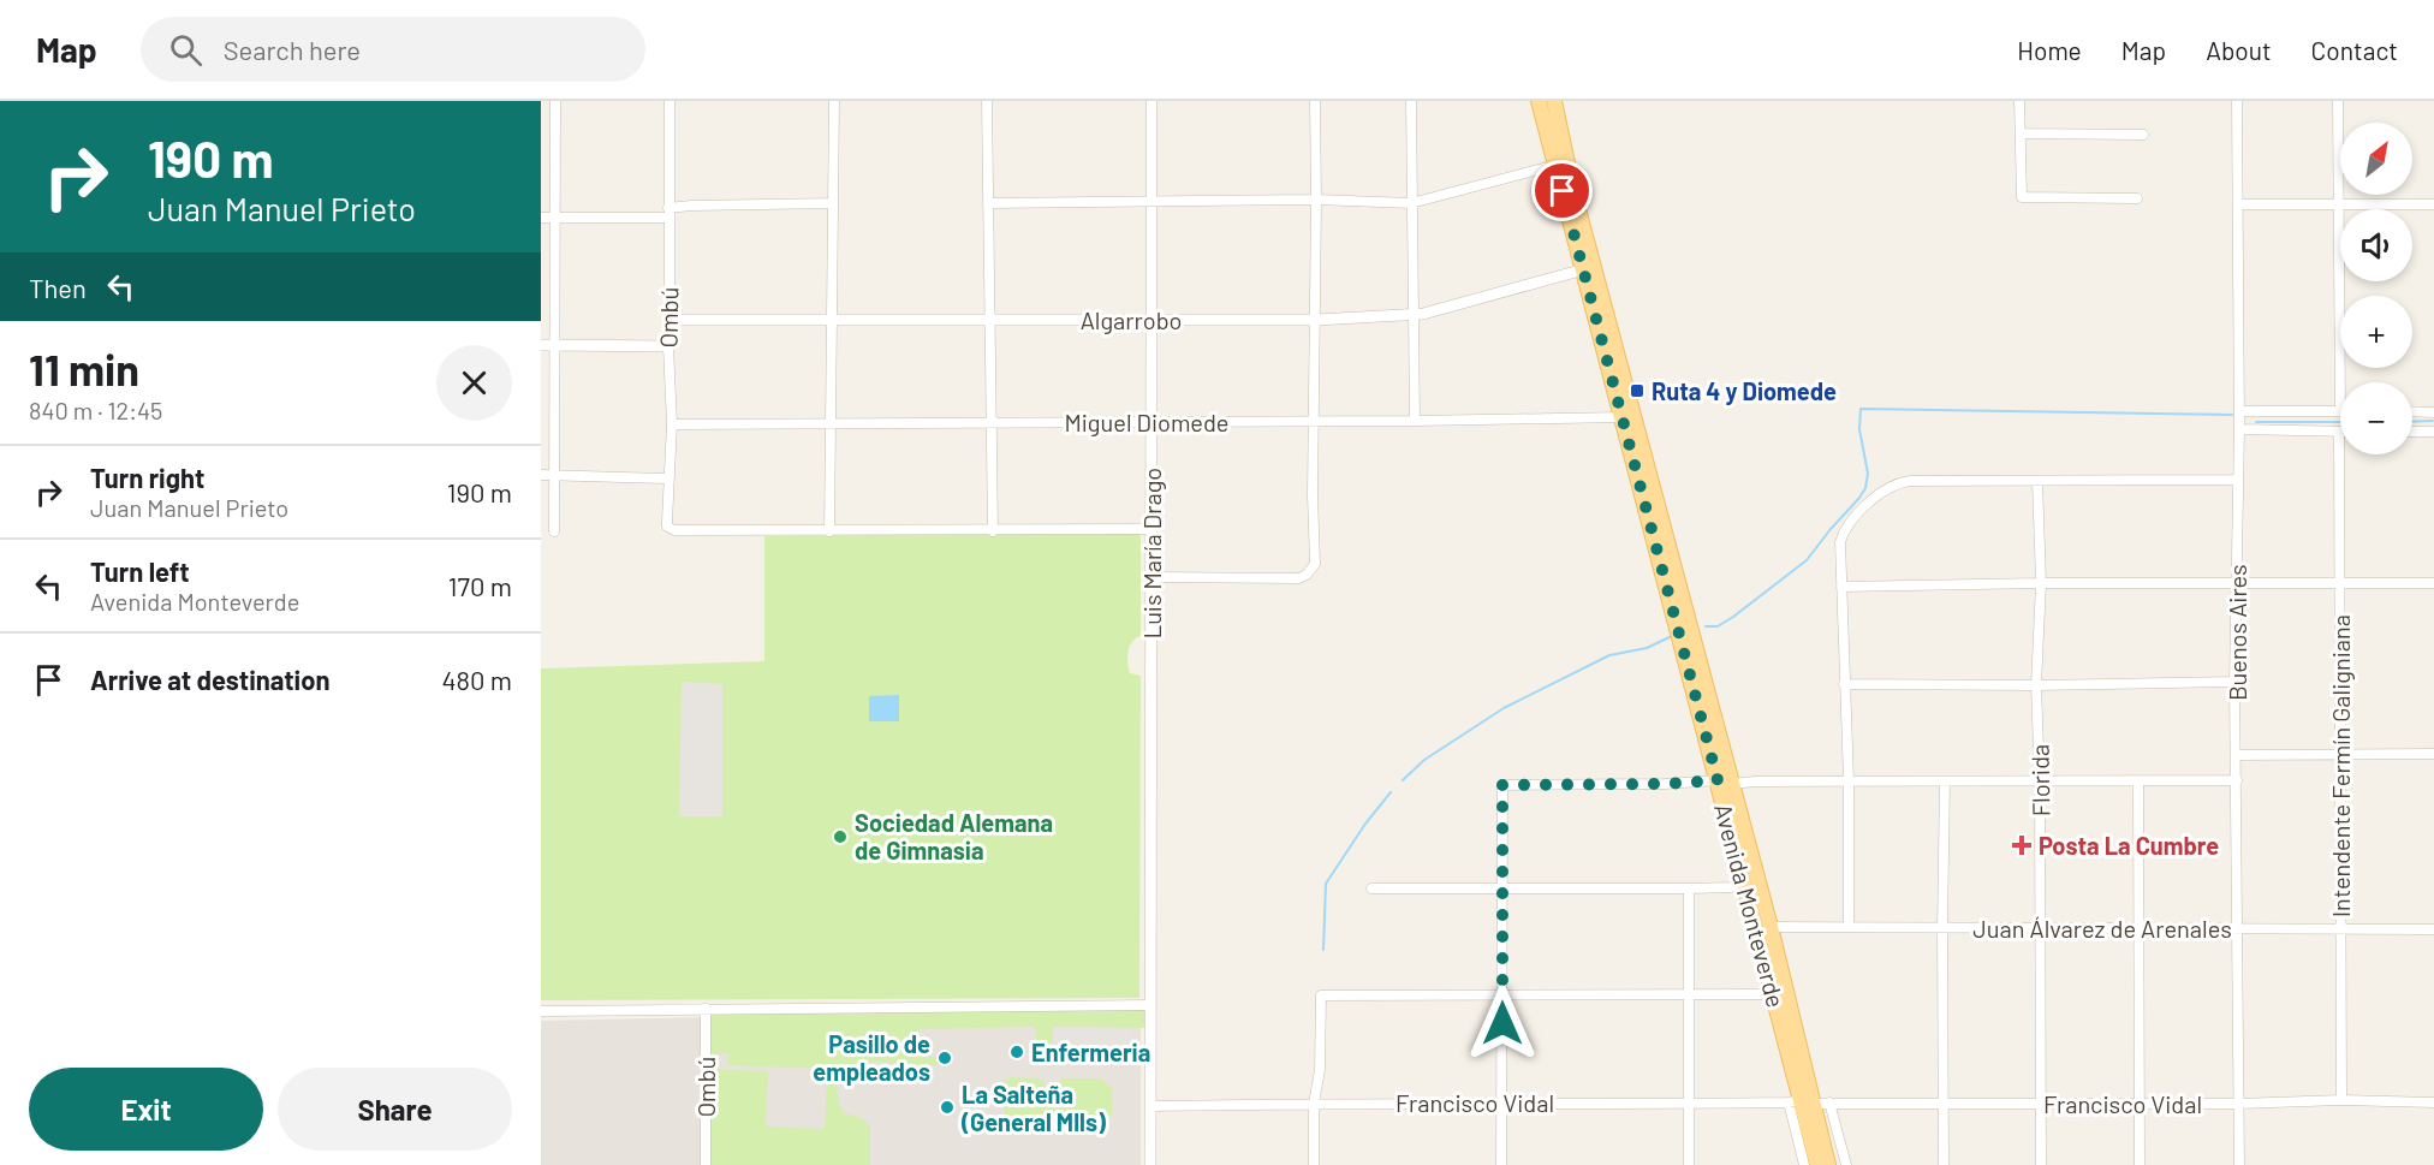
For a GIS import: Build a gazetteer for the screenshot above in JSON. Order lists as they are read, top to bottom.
{
  "streets": {
    "main road": ["Avenida Monteverde"],
    "street": [
      "Ombú",
      "Algarrobo",
      "Miguel Diomede",
      "Luis María Drago",
      "Buenos Aires",
      "Intendente Fermín Galigniana",
      "Florida",
      "Juan Álvarez de Arenales",
      "Francisco Vidal"
    ]
  },
  "crossings": [
    ["Ombú", "Algarrobo"],
    ["Ombú", "Miguel Diomede"],
    ["Algarrobo", "Luis María Drago"],
    ["Algarrobo", "Avenida Monteverde"],
    ["Miguel Diomede", "Luis María Drago"],
    ["Miguel Diomede", "Avenida Monteverde"],
    ["Luis María Drago", "Francisco Vidal"],
    ["Buenos Aires", "Juan Álvarez de Arenales"],
    ["Buenos Aires", "Francisco Vidal"],
    ["Intendente Fermín Galigniana", "Juan Álvarez de Arenales"],
    ["Intendente Fermín Galigniana", "Francisco Vidal"],
    ["Florida", "Juan Álvarez de Arenales"],
    ["Florida", "Francisco Vidal"],
    ["Avenida Monteverde", "Juan Álvarez de Arenales"],
    ["Avenida Monteverde", "Francisco Vidal"]
  ],
  "places": {
    "transit": ["Ruta 4 y Diomede"],
    "other": [
      "Sociedad Alemana de Gimnasia",
      "Enfermeria",
      "Pasillo de empleados",
      "La Salteña (General Mlls)"
    ],
    "health": ["Posta La Cumbre"]
  },
  "north": "top right",
  "page": {
    "header": "Map",
    "search": "Search here",
    "nav": [
      "Home",
      "Map",
      "About",
      "Contact"
    ],
    "turn": ["190 m", "Juan Manuel Prieto"],
    "map_buttons": ["+", "−"],
    "then": "Then",
    "heading": ["11 min", "840 m · 12:45"],
    "list": [
      {
        "name": "Turn right",
        "note": "Juan Manuel Prieto",
        "value": "190 m"
      },
      {
        "name": "Turn left",
        "note": "Avenida Monteverde",
        "value": "170 m"
      },
      {
        "name": "Arrive at destination",
        "value": "480 m"
      }
    ],
    "buttons": ["Exit", "Share"]
  }
}
